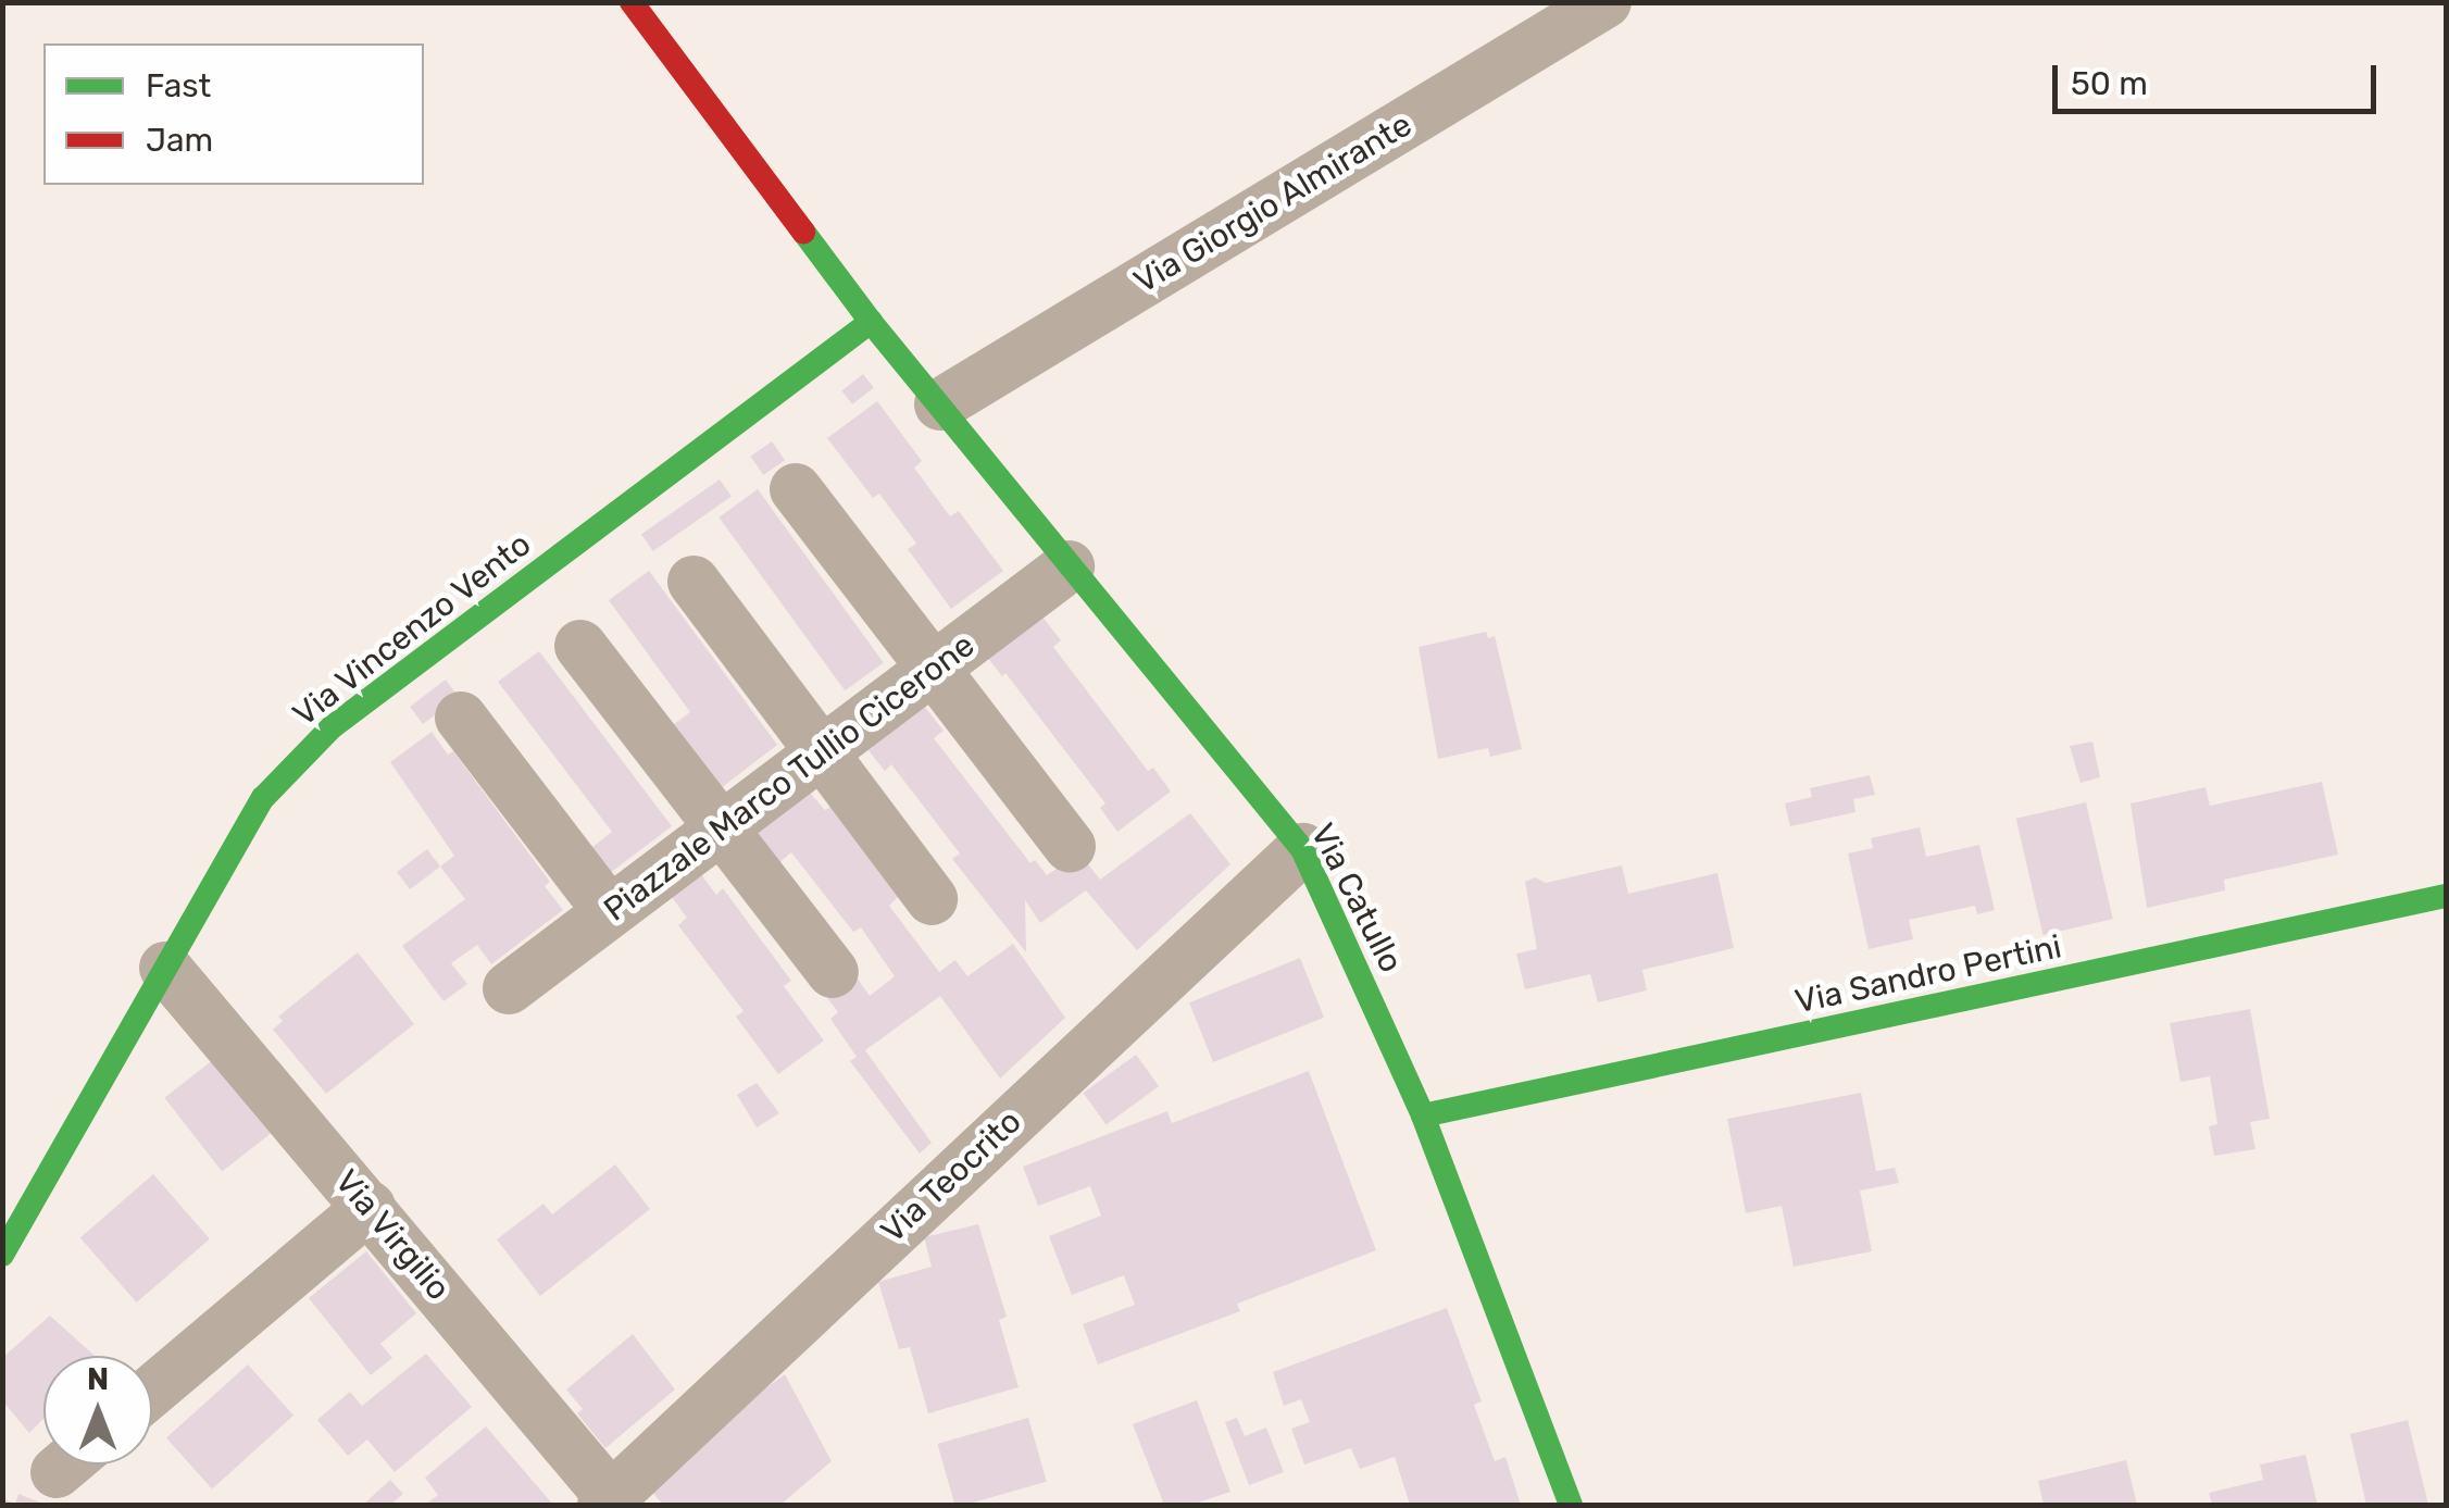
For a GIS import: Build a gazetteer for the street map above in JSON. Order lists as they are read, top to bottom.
{
  "streets": {
    "street": [
      "Via Giorgio Almirante",
      "Via Vincenzo Vento",
      "Piazzale Marco Tullio Cicerone",
      "Via Catullo",
      "Via Sandro Pertini",
      "Via Teocrito",
      "Via Virgilio"
    ]
  },
  "crossings": [
    ["Via Giorgio Almirante", "Via Catullo"],
    ["Via Vincenzo Vento", "Via Catullo"],
    ["Via Vincenzo Vento", "Via Virgilio"],
    ["Piazzale Marco Tullio Cicerone", "Via Catullo"],
    ["Via Catullo", "Via Sandro Pertini"],
    ["Via Catullo", "Via Teocrito"],
    ["Via Teocrito", "Via Virgilio"]
  ],
  "legend": ["Fast", "Jam"],
  "scale_bar": "50 m",
  "north": "top"
}
